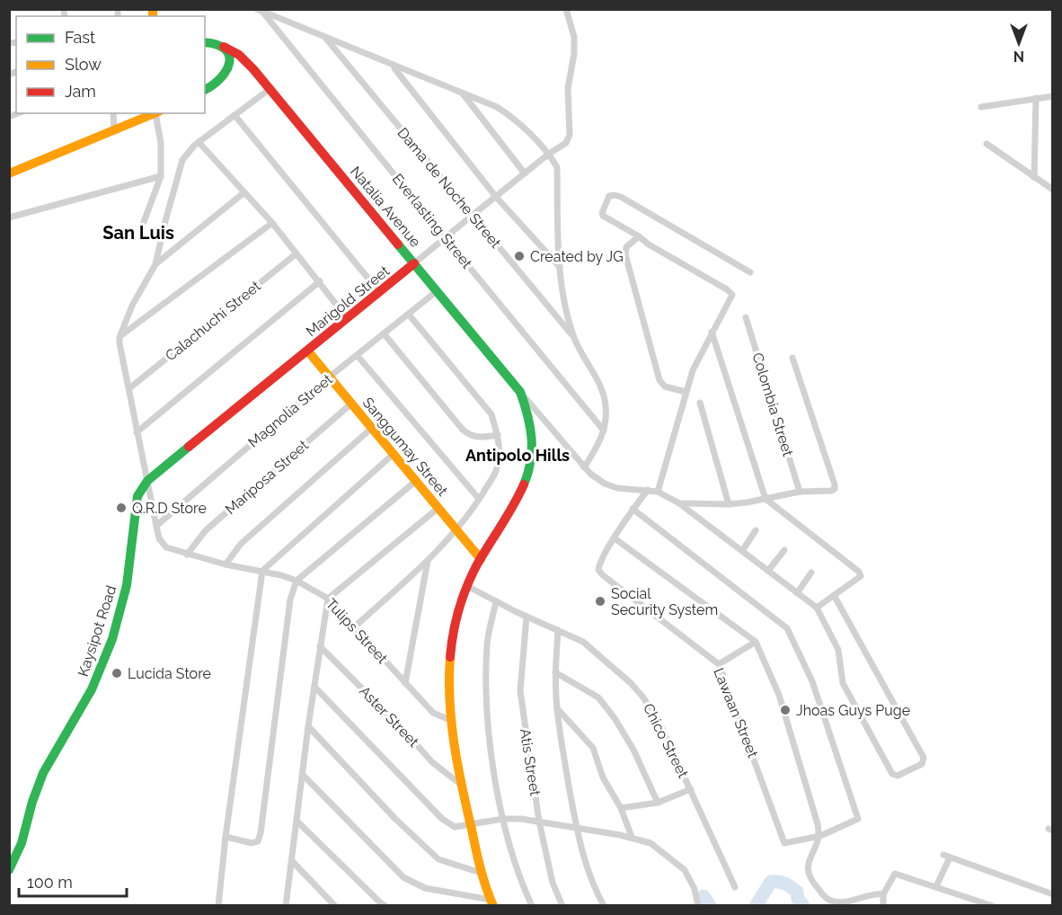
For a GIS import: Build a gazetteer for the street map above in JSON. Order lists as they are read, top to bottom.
{
  "streets": {
    "street": [
      "Dama de Noche Street",
      "Natalia Avenue",
      "Everlasting Street",
      "Marigold Street",
      "Calachuchi Street",
      "Colombia Street",
      "Magnolia Street",
      "Sanggumay Street",
      "Mariposa Street",
      "Kaysipot Road",
      "Tulips Street",
      "Lawaan Street",
      "Aster Street",
      "Chico Street",
      "Atis Street"
    ]
  },
  "crossings": [
    ["Dama de Noche Street", "Marigold Street"],
    ["Natalia Avenue", "Marigold Street"],
    ["Natalia Avenue", "Magnolia Street"],
    ["Everlasting Street", "Marigold Street"],
    ["Marigold Street", "Sanggumay Street"],
    ["Marigold Street", "Kaysipot Road"],
    ["Magnolia Street", "Sanggumay Street"],
    ["Magnolia Street", "Tulips Street"],
    ["Sanggumay Street", "Mariposa Street"],
    ["Mariposa Street", "Tulips Street"],
    ["Chico Street", "Atis Street"]
  ],
  "districts": ["San Luis", "Antipolo Hills"],
  "places": [
    "Created by JG",
    "Q.R.D Store",
    "Social Security System",
    "Lucida Store",
    "Jhoas Guys Puge"
  ],
  "legend": ["Fast", "Slow", "Jam"],
  "scale_bar": "100 m",
  "north": "bottom"
}
